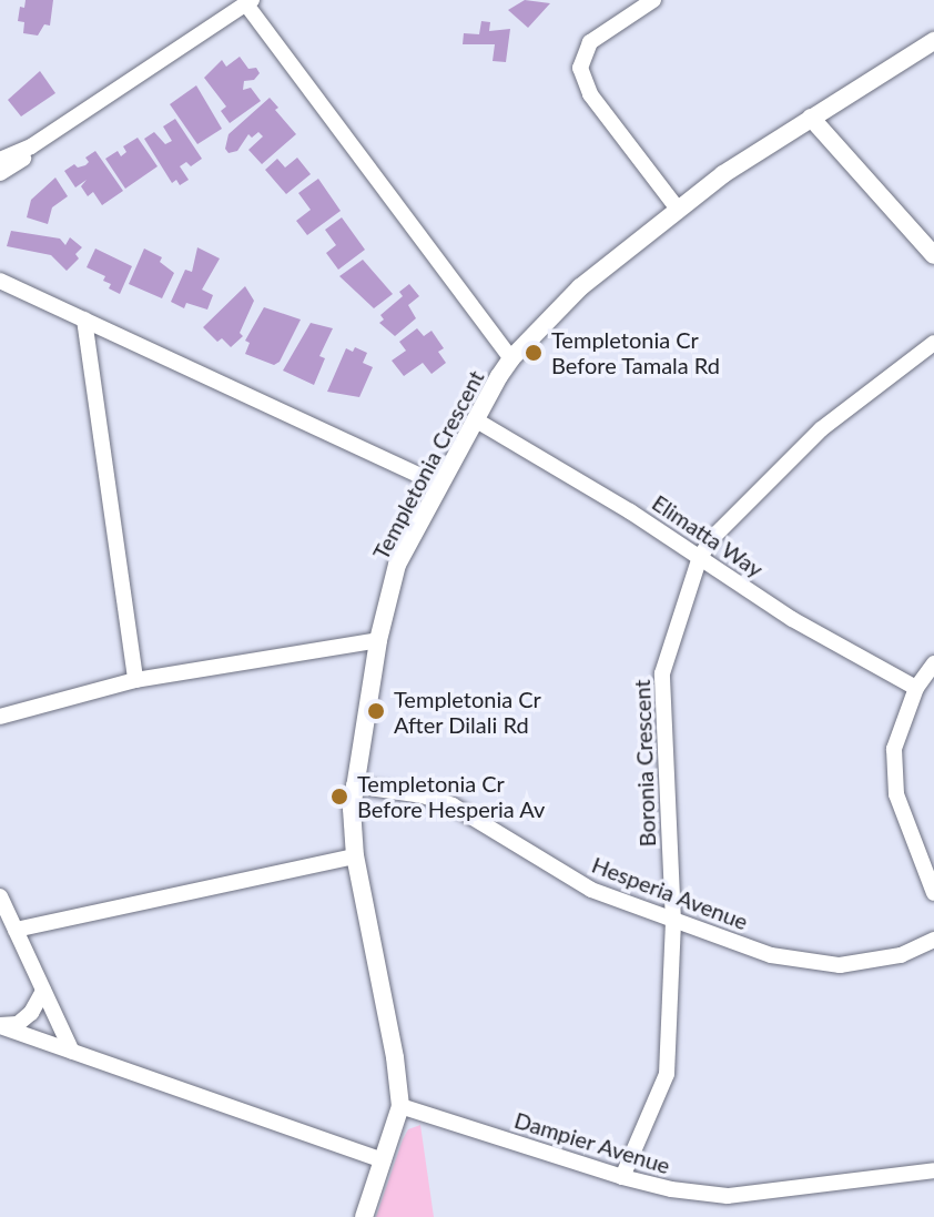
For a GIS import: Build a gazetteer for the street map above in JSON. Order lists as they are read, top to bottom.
{
  "streets": {
    "street": [
      "Templetonia Crescent",
      "Elimatta Way",
      "Boronia Crescent",
      "Hesperia Avenue",
      "Dampier Avenue"
    ]
  },
  "crossings": [
    ["Templetonia Crescent", "Elimatta Way"],
    ["Templetonia Crescent", "Hesperia Avenue"],
    ["Templetonia Crescent", "Dampier Avenue"],
    ["Elimatta Way", "Boronia Crescent"],
    ["Boronia Crescent", "Hesperia Avenue"],
    ["Boronia Crescent", "Dampier Avenue"]
  ],
  "places": ["Templetonia Cr Before Tamala Rd", "Templetonia Cr After Dilali Rd", "Templetonia Cr Before Hesperia Av"]
}
